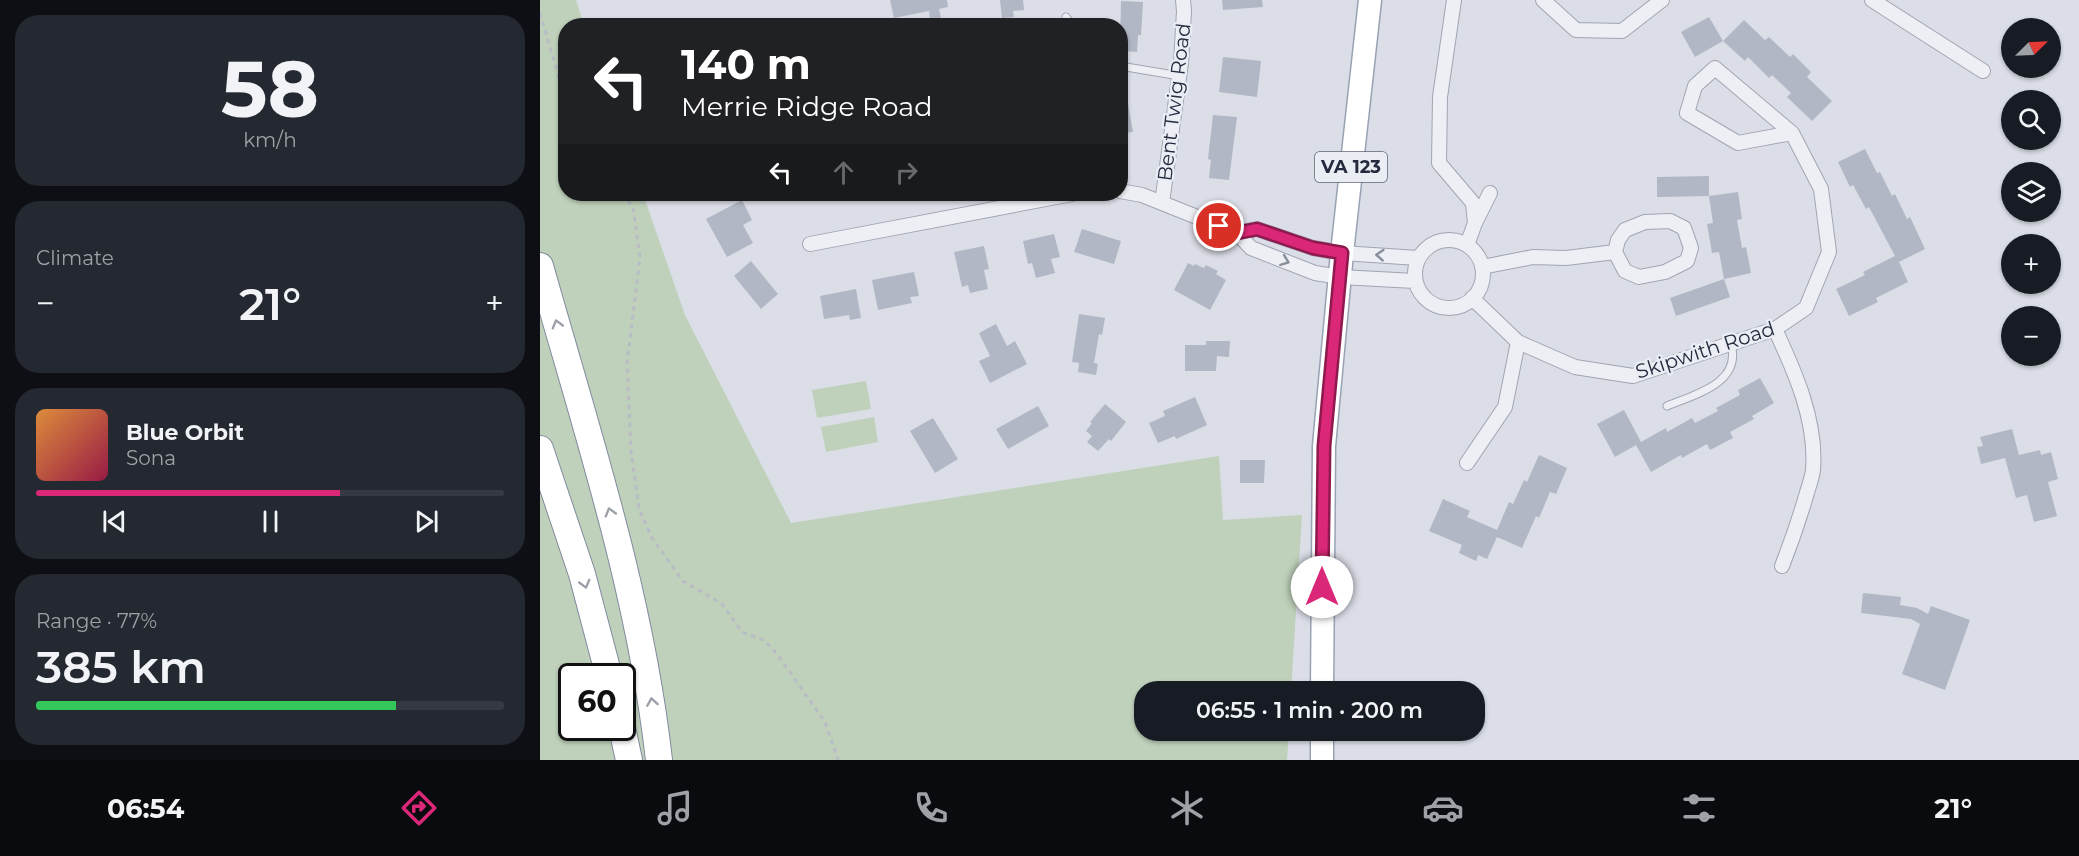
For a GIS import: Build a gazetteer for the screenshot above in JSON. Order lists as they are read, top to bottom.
{
  "streets": {
    "main road": ["VA 123"],
    "street": ["Bent Twig Road", "Skipwith Road"]
  },
  "north": "top right",
  "page": {
    "tile": [
      ["58", "km/h"],
      "Climate",
      ["Range · 77%", "385 km"]
    ],
    "map_buttons": ["+", "−"],
    "turn": ["140 m", "Merrie Ridge Road"],
    "heat": ["−", "21°", "+"],
    "song": ["Blue Orbit", "Sona"],
    "limit": "60",
    "trip": "06:55 · 1 min · 200 m",
    "tabs": ["06:54", "21°"]
  }
}
